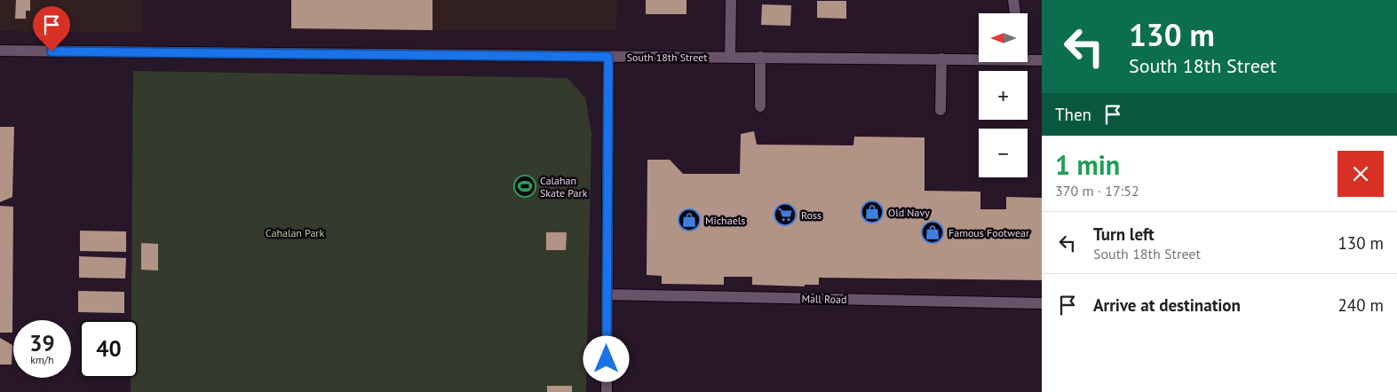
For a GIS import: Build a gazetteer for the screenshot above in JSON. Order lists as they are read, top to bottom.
{
  "streets": {
    "street": ["South 18th Street", "Mall Road"]
  },
  "parks": ["Cahalan Park"],
  "places": {
    "sports": ["Calahan Skate Park"],
    "shop": ["Old Navy", "Michaels", "Famous Footwear"],
    "supermarket": ["Ross"]
  },
  "north": "left",
  "page": {
    "turn": ["130 m", "South 18th Street"],
    "map_buttons": ["+", "−"],
    "then": "Then",
    "heading": ["1 min", "370 m · 17:52"],
    "list": [
      {
        "name": "Turn left",
        "note": "South 18th Street",
        "value": "130 m"
      },
      {
        "name": "Arrive at destination",
        "value": "240 m"
      }
    ],
    "speed": "39 km/h",
    "limit": "40"
  }
}
